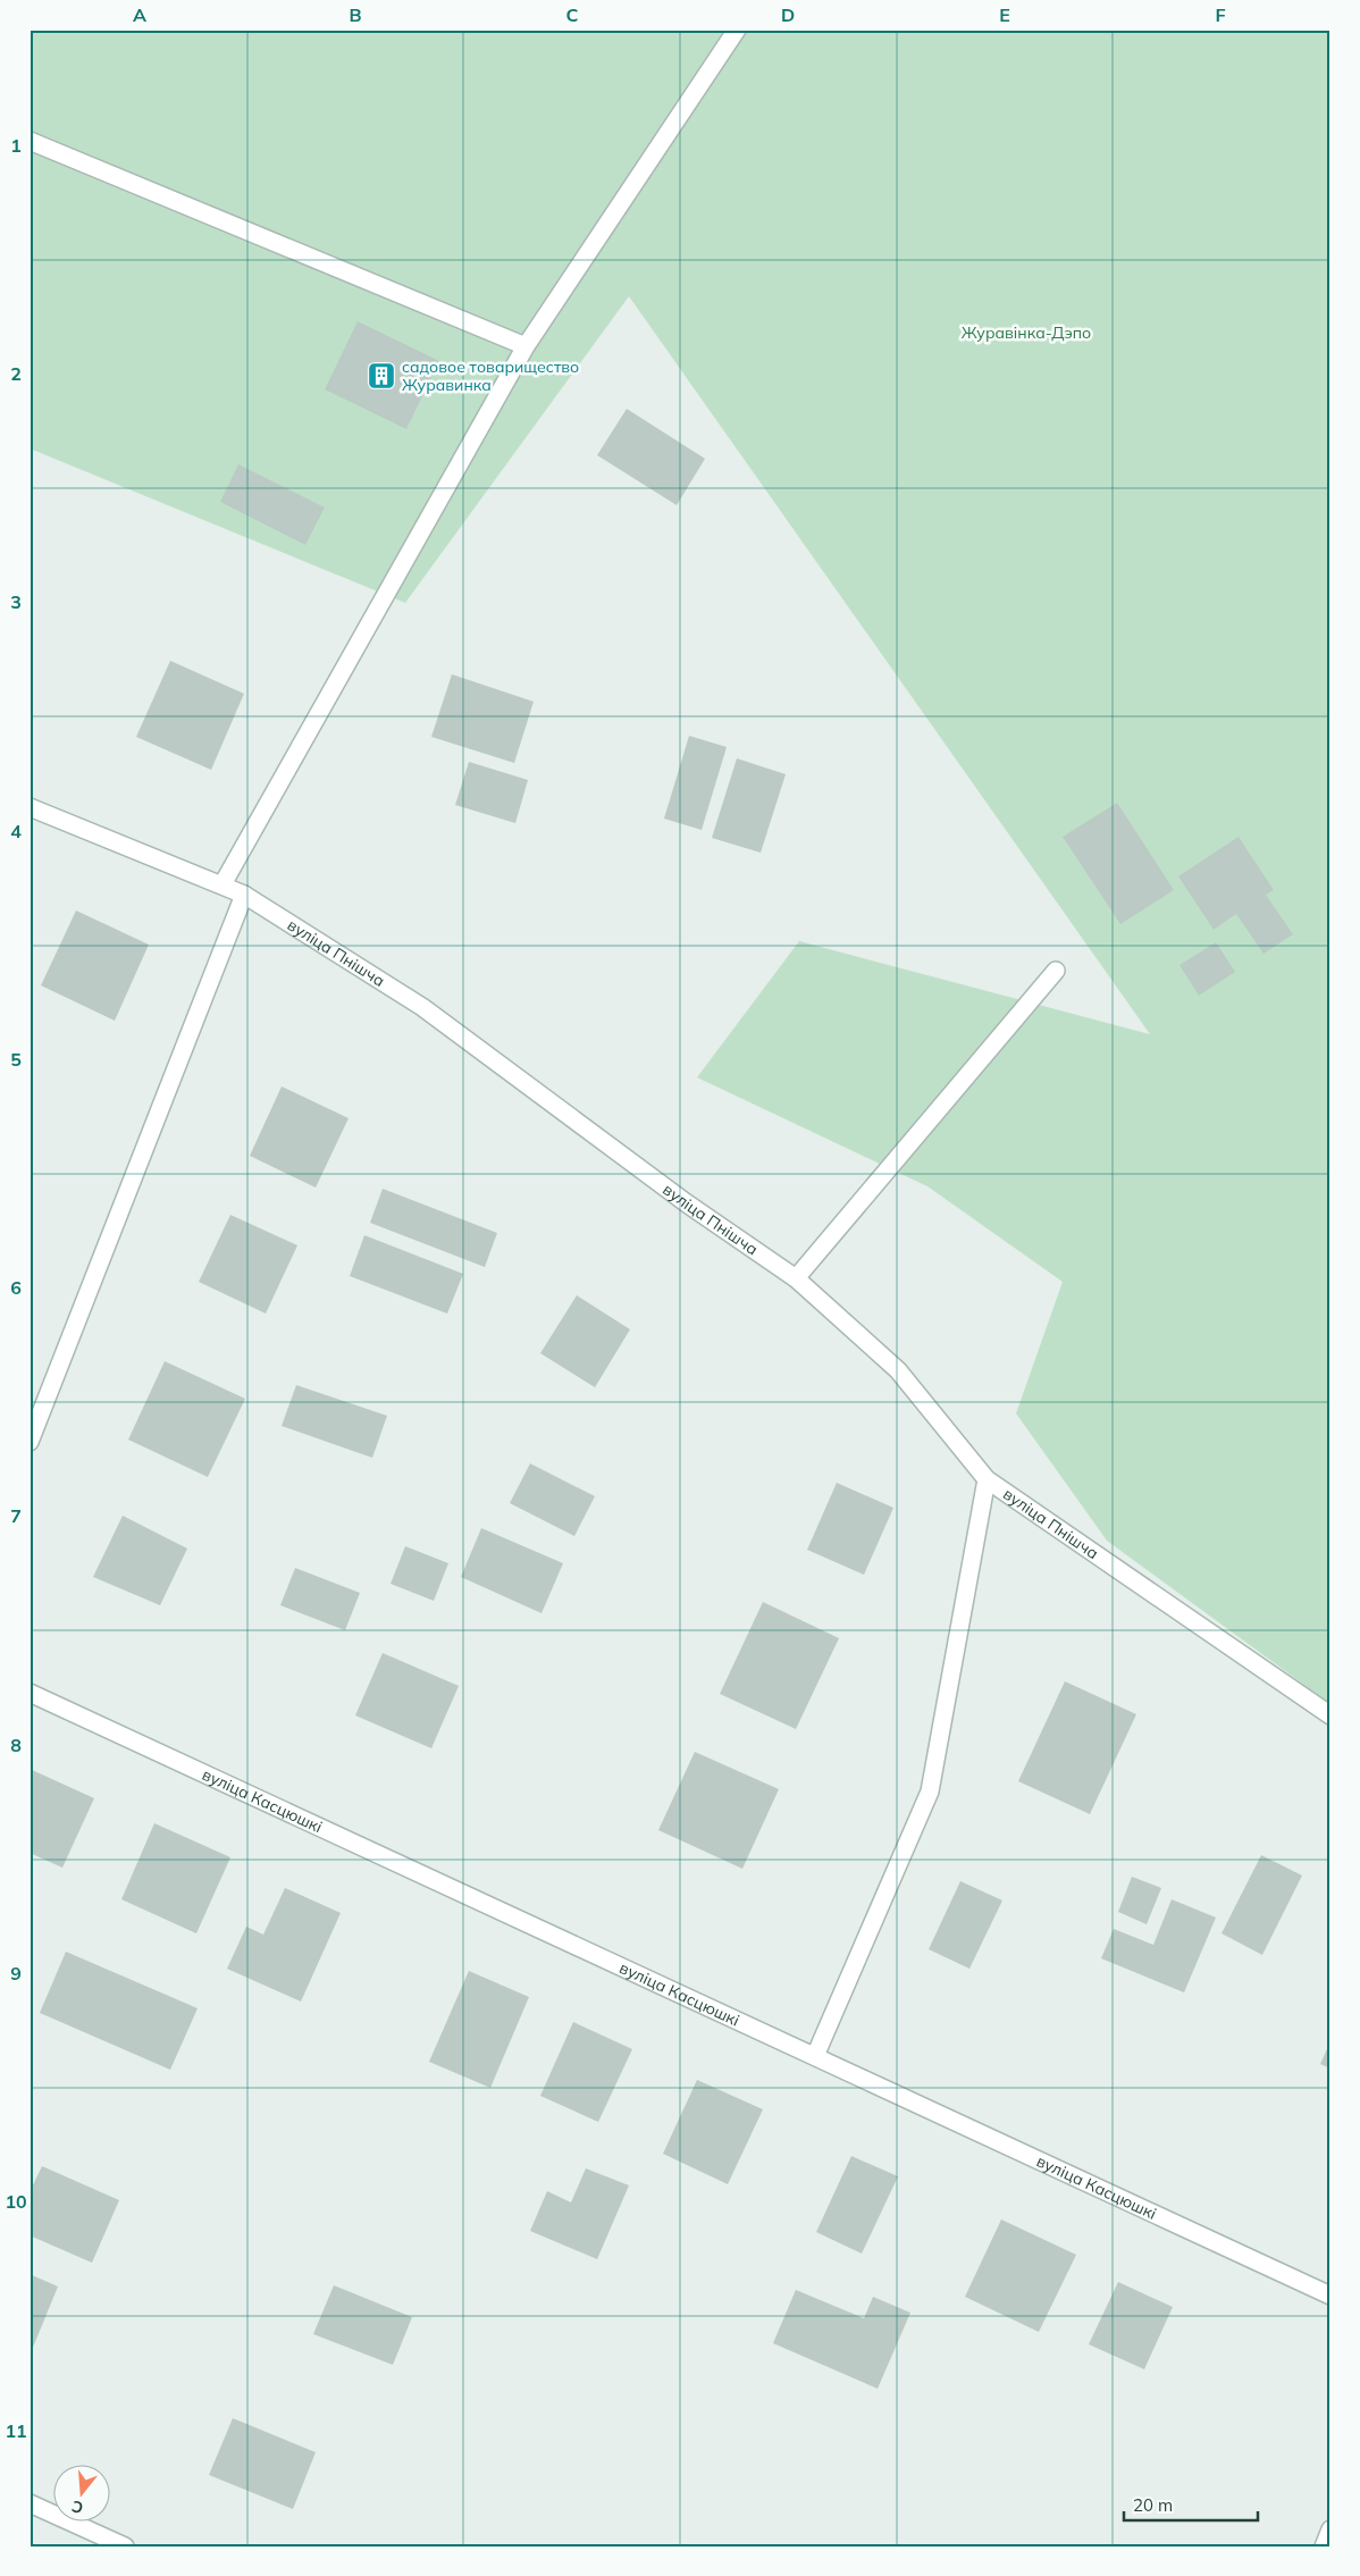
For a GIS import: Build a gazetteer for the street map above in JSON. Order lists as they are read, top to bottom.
{
  "streets": {
    "street": ["вуліца Пнішча", "вуліца Касцюшкі"]
  },
  "parks": ["Журавінка-Дэпо"],
  "places": {
    "building": ["садовое товарищество Журавинка"]
  },
  "scale_bar": "20 m",
  "north": "bottom",
  "grid": {
    "columns": [
      "A",
      "B",
      "C",
      "D",
      "E",
      "F"
    ],
    "rows": [
      "1",
      "2",
      "3",
      "4",
      "5",
      "6",
      "7",
      "8",
      "9",
      "10",
      "11"
    ]
  }
}
